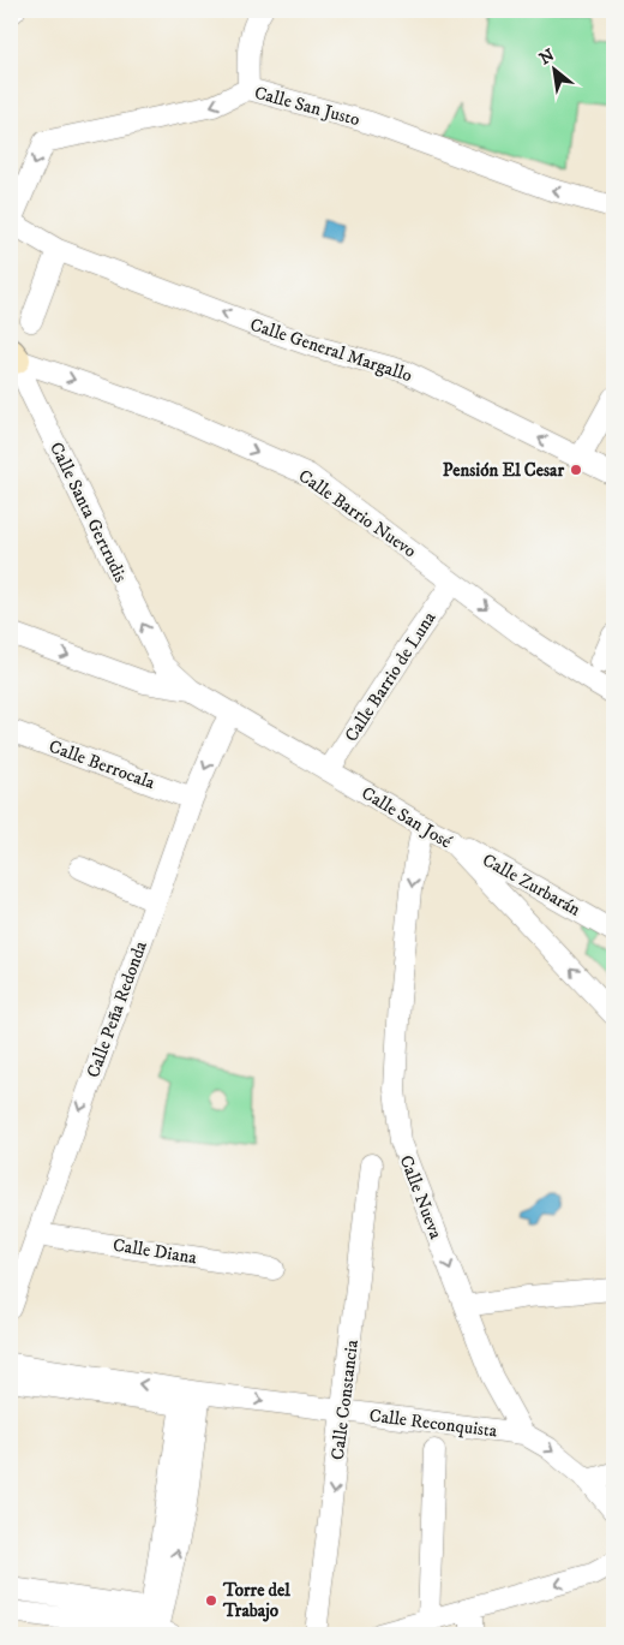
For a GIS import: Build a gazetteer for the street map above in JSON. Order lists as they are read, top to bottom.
{
  "streets": {
    "street": [
      "Calle San Justo",
      "Calle General Margallo",
      "Calle Santa Gertrudis",
      "Calle Barrio Nuevo",
      "Calle Barrio de Luna",
      "Calle Berrocala",
      "Calle San José",
      "Calle Zurbarán",
      "Calle Peña Redonda",
      "Calle Nueva",
      "Calle Diana",
      "Calle Constancia",
      "Calle Reconquista"
    ]
  },
  "crossings": [
    ["Calle San Justo", "Calle General Margallo"],
    ["Calle Santa Gertrudis", "Calle Barrio Nuevo"],
    ["Calle Santa Gertrudis", "Calle San José"],
    ["Calle Barrio Nuevo", "Calle Barrio de Luna"],
    ["Calle Barrio de Luna", "Calle San José"],
    ["Calle Berrocala", "Calle Peña Redonda"],
    ["Calle San José", "Calle Zurbarán"],
    ["Calle San José", "Calle Peña Redonda"],
    ["Calle San José", "Calle Nueva"],
    ["Calle Peña Redonda", "Calle Diana"],
    ["Calle Nueva", "Calle Reconquista"],
    ["Calle Constancia", "Calle Reconquista"]
  ],
  "one_way": [
    "Calle San Justo",
    "Calle General Margallo",
    "Calle Santa Gertrudis",
    "Calle Barrio Nuevo",
    "Calle San José",
    "Calle Peña Redonda",
    "Calle Nueva"
  ],
  "places": ["Pensión El Cesar", "Torre del Trabajo"],
  "north": "top left"
}
